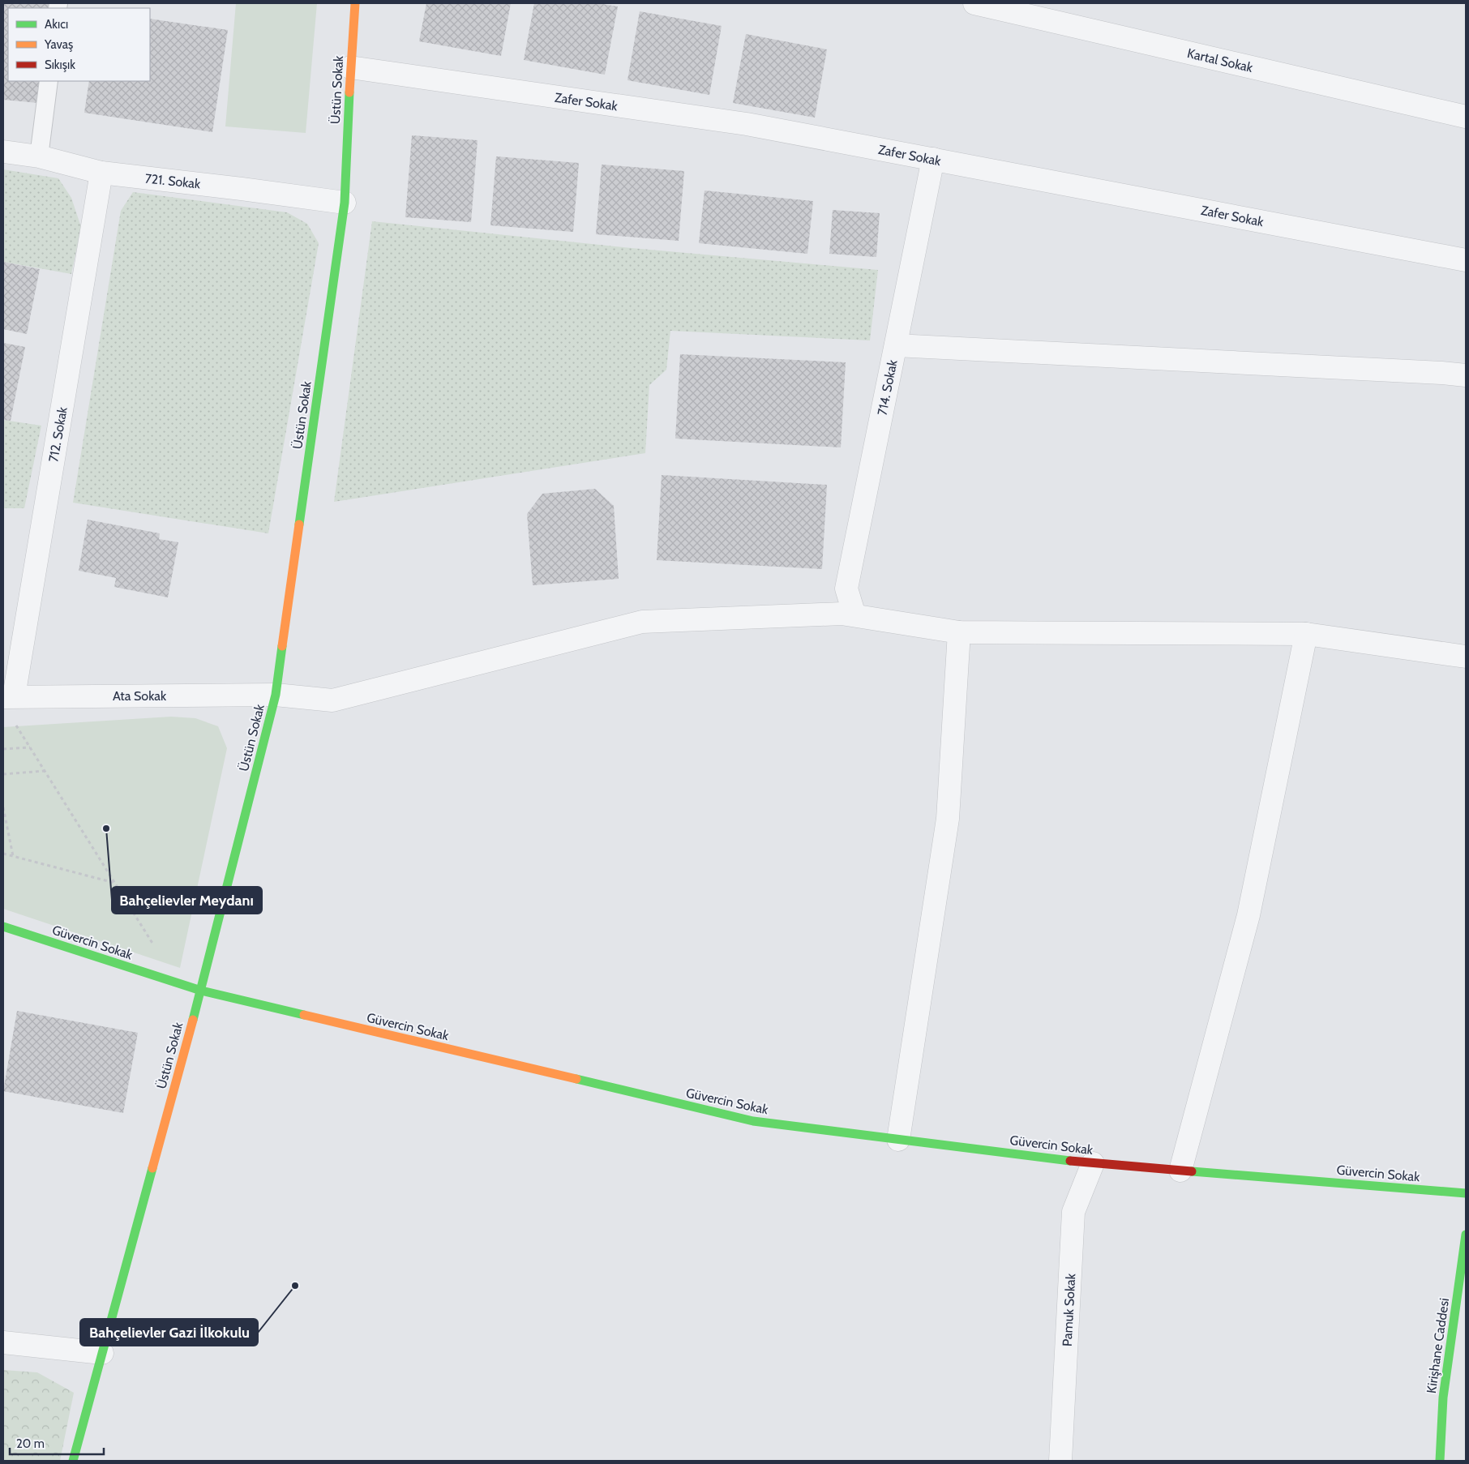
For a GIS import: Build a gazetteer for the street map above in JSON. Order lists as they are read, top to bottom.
{
  "streets": {
    "street": [
      "Kartal Sokak",
      "Üstün Sokak",
      "Zafer Sokak",
      "721. Sokak",
      "714. Sokak",
      "712. Sokak",
      "Ata Sokak",
      "Güvercin Sokak",
      "Pamuk Sokak",
      "Kirişhane Caddesi"
    ]
  },
  "crossings": [
    ["Üstün Sokak", "Zafer Sokak"],
    ["Üstün Sokak", "721. Sokak"],
    ["Üstün Sokak", "Ata Sokak"],
    ["Üstün Sokak", "Güvercin Sokak"],
    ["Zafer Sokak", "714. Sokak"],
    ["721. Sokak", "712. Sokak"],
    ["714. Sokak", "Ata Sokak"],
    ["712. Sokak", "Ata Sokak"],
    ["Güvercin Sokak", "Pamuk Sokak"]
  ],
  "places": ["Bahçelievler Meydanı", "Bahçelievler Gazi İlkokulu"],
  "legend": ["Akıcı", "Yavaş", "Sıkışık"],
  "scale_bar": "20 m"
}
